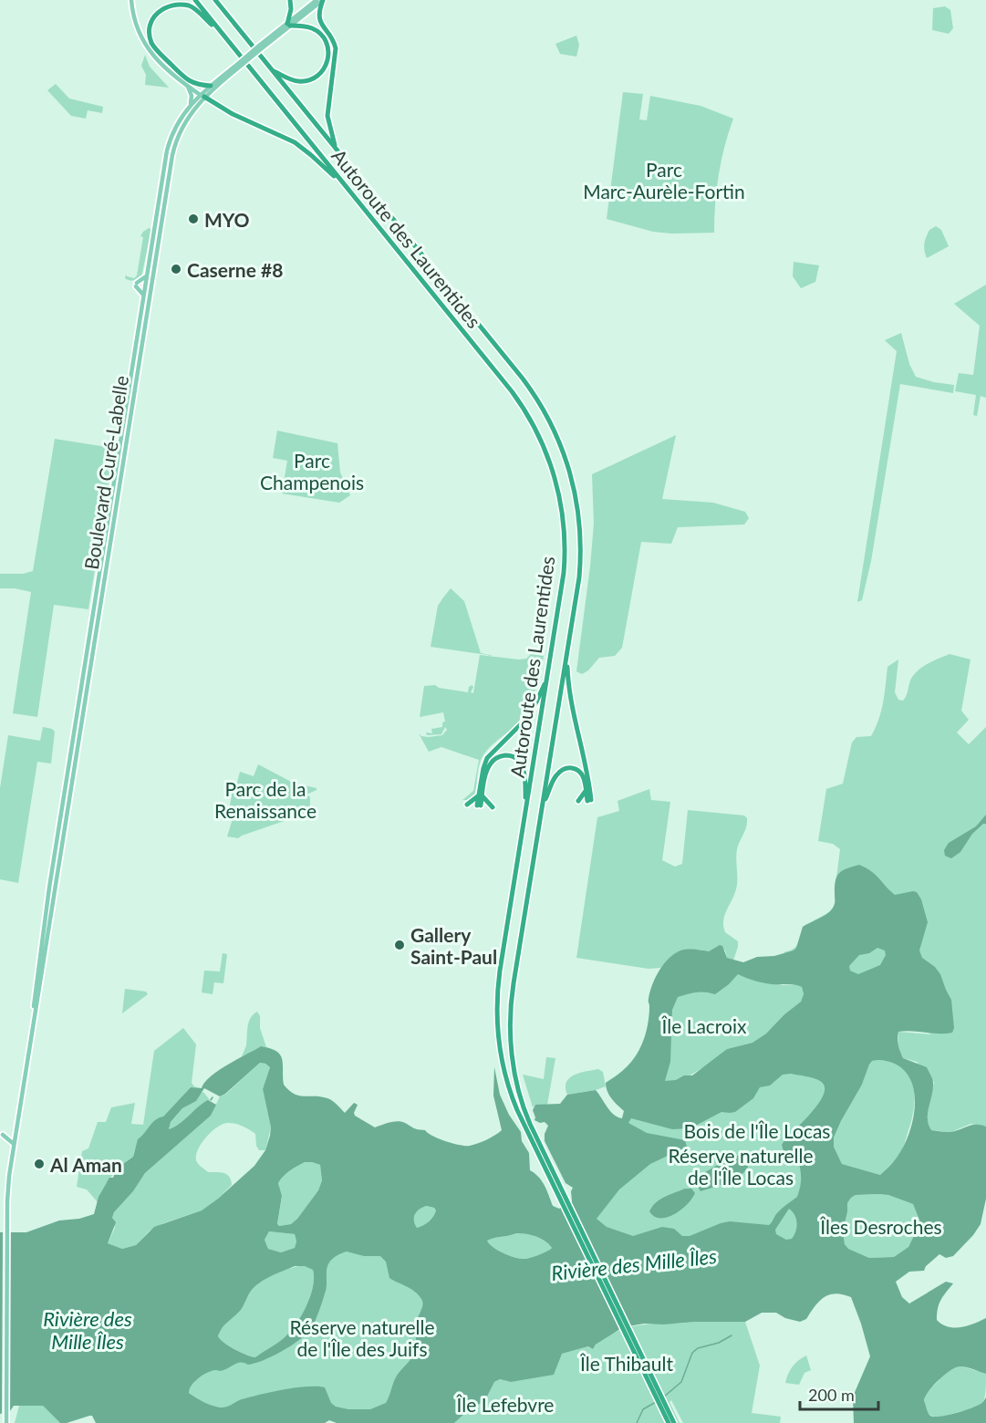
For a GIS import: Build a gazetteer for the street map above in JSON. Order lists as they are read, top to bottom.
{
  "streets": {
    "highway": ["Autoroute des Laurentides"],
    "main road": ["Boulevard Curé-Labelle"]
  },
  "water": ["Rivière des Mille Îles"],
  "parks": [
    "Parc Marc-Aurèle-Fortin",
    "Parc Champenois",
    "Parc de la Renaissance",
    "Île Lacroix",
    "Bois de l'Île Locas",
    "Réserve naturelle de l'Île Locas",
    "Îles Desroches",
    "Réserve naturelle de l'Île des Juifs",
    "Île Thibault",
    "Île Lefebvre"
  ],
  "places": [
    "MYO",
    "Caserne #8",
    "Gallery Saint-Paul",
    "Al Aman"
  ],
  "scale_bar": "200 m"
}
